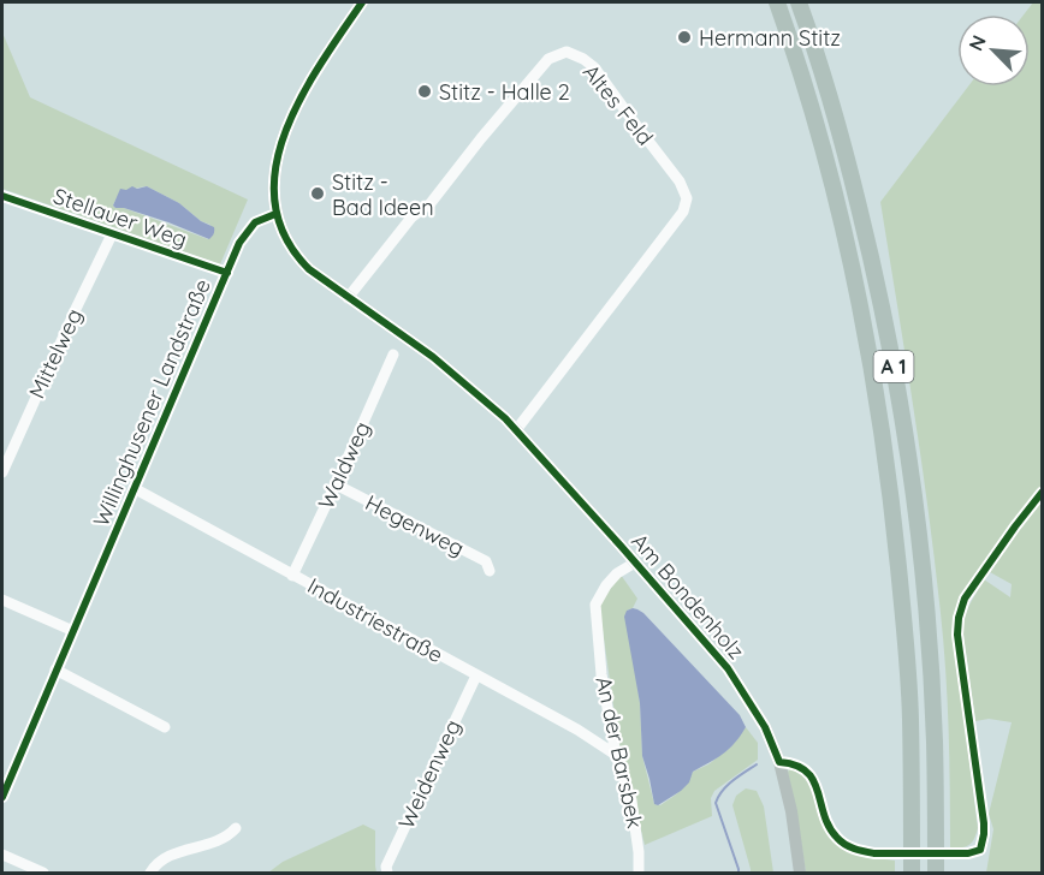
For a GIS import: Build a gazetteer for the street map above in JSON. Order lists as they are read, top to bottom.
{
  "streets": {
    "highway": ["A 1"],
    "main road": ["Am Bondenholz"],
    "street": [
      "Altes Feld",
      "Stellauer Weg",
      "Mittelweg",
      "Willinghusener Landstraße",
      "Waldweg",
      "Hegenweg",
      "Industriestraße",
      "An der Barsbek",
      "Weidenweg"
    ]
  },
  "crossings": [
    ["Altes Feld", "Am Bondenholz"],
    ["Stellauer Weg", "Mittelweg"],
    ["Stellauer Weg", "Willinghusener Landstraße"],
    ["Willinghusener Landstraße", "Am Bondenholz"],
    ["Willinghusener Landstraße", "Industriestraße"],
    ["Waldweg", "Hegenweg"],
    ["Waldweg", "Industriestraße"],
    ["Am Bondenholz", "An der Barsbek"],
    ["Industriestraße", "An der Barsbek"],
    ["Industriestraße", "Weidenweg"]
  ],
  "places": ["Hermann Stitz", "Stitz - Halle 2", "Stitz - Bad Ideen"],
  "north": "top left"
}
